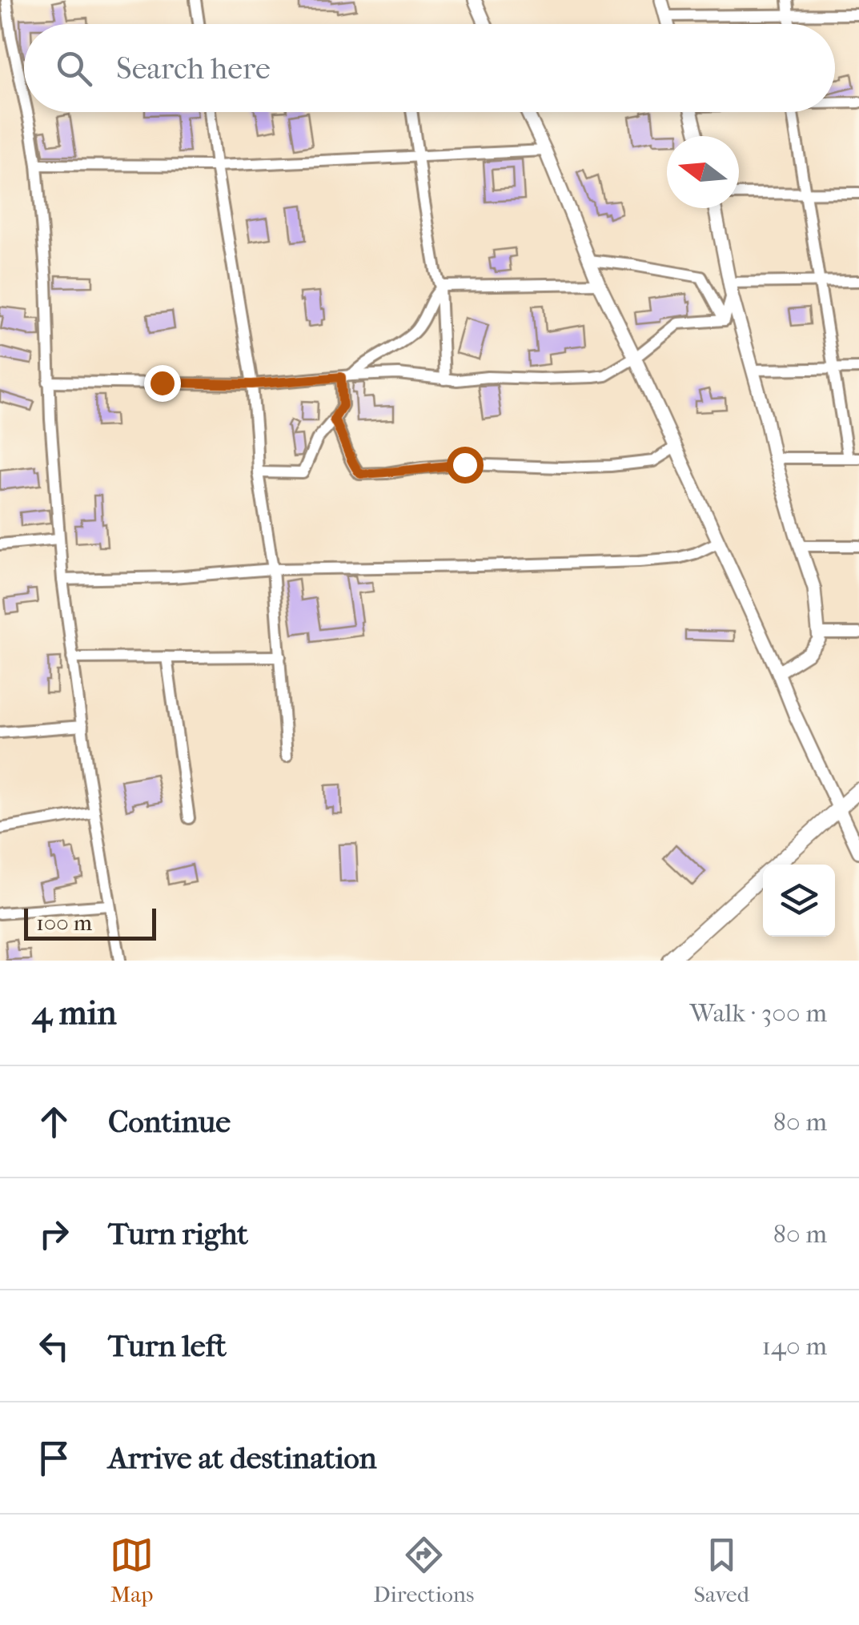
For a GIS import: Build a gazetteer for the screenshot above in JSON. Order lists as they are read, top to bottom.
{
  "scale_bar": "100 m",
  "north": "left",
  "page": {
    "search": "Search here",
    "scale": "100 m",
    "heading": ["4 min", "Walk · 300 m"],
    "list": [
      ["Continue", "80 m"],
      ["Turn right", "80 m"],
      ["Turn left", "140 m"],
      "Arrive at destination"
    ],
    "nav": ["Map", "Directions", "Saved"]
  }
}
